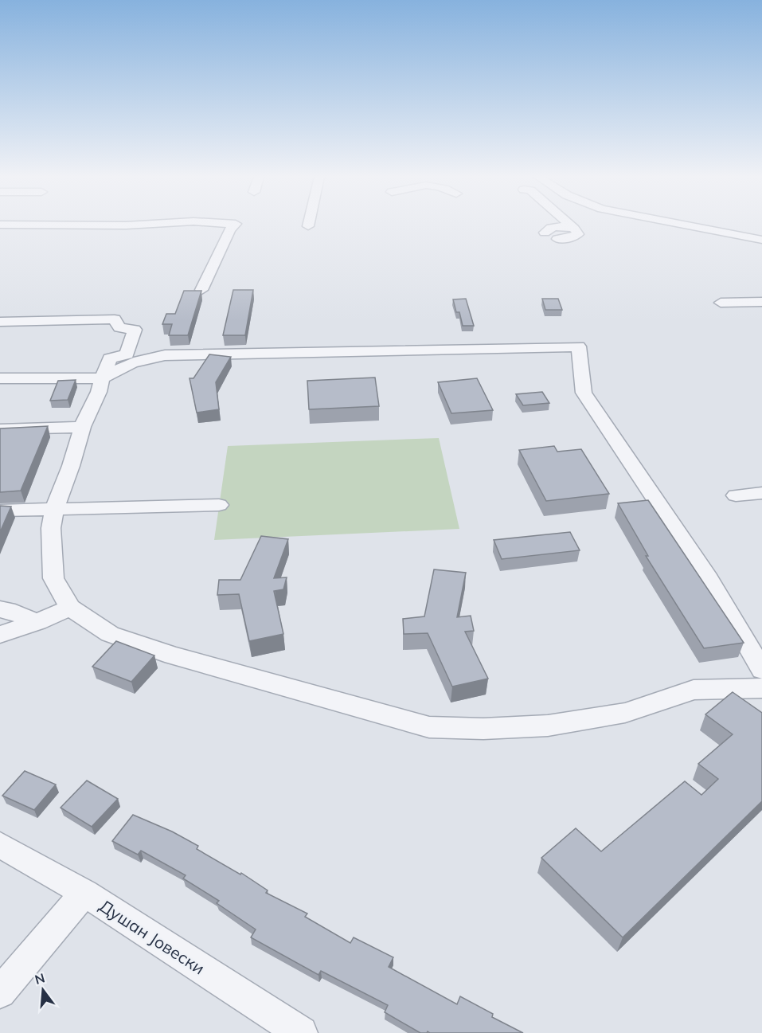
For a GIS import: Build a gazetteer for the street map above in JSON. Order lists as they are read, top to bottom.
{
  "streets": {
    "street": ["Душан Јовески"]
  },
  "north": "top"
}
